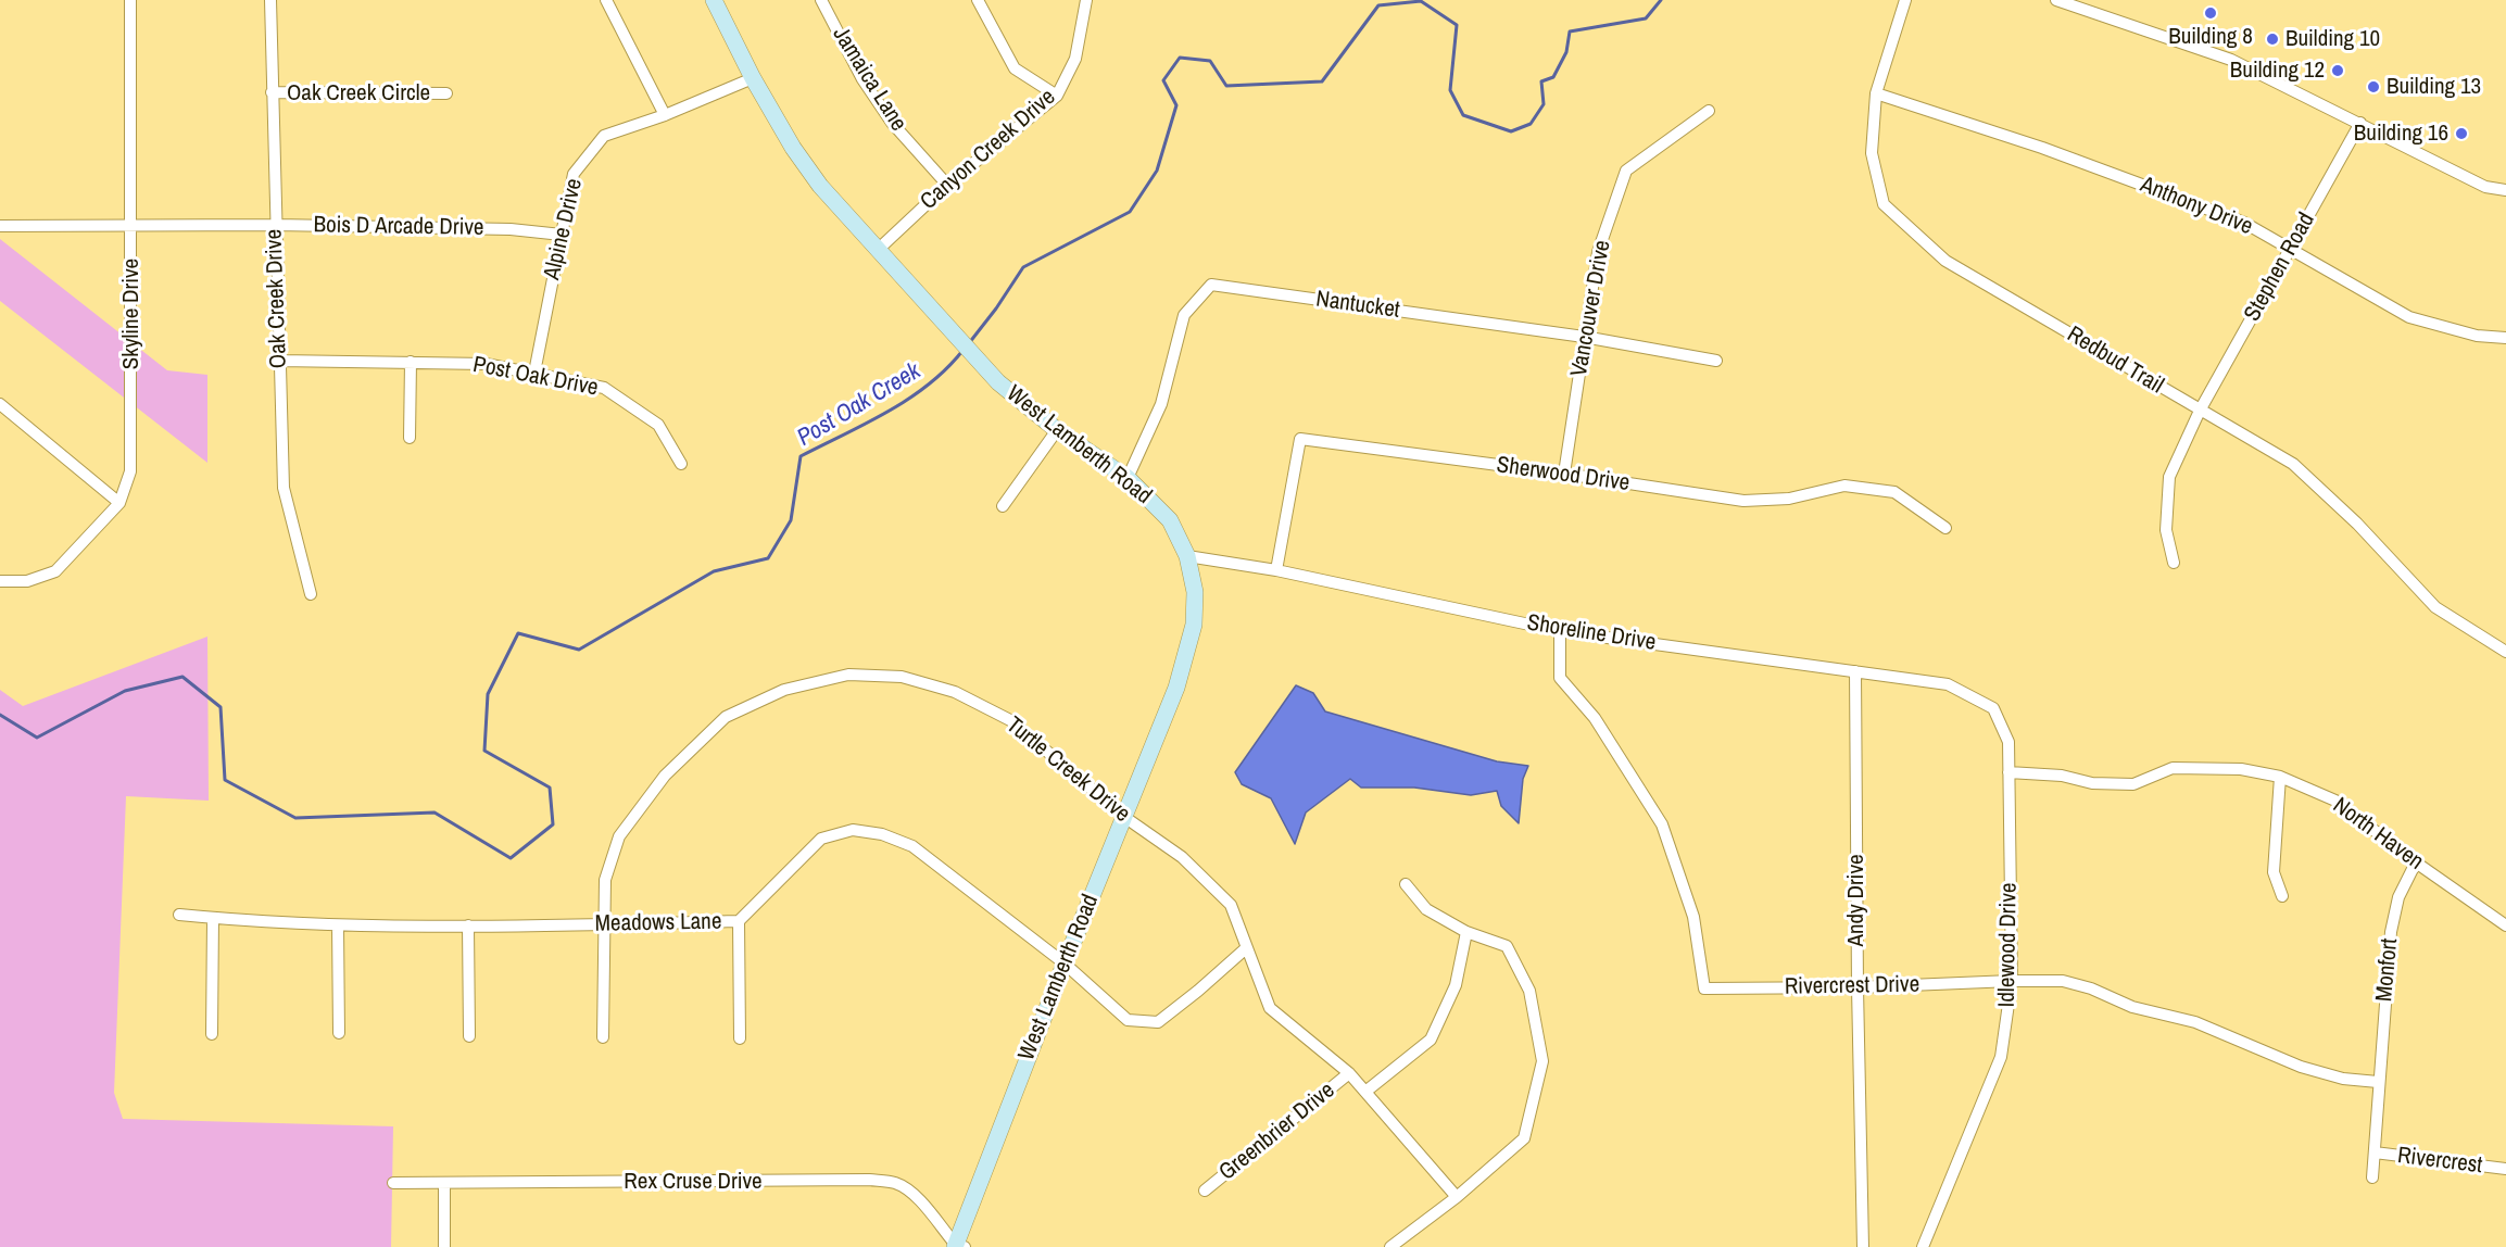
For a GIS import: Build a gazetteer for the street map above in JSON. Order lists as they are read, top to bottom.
{
  "streets": {
    "street": [
      "Jamaica Lane",
      "Oak Creek Circle",
      "Canyon Creek Drive",
      "Anthony Drive",
      "Bois D Arcade Drive",
      "Alpine Drive",
      "Stephen Road",
      "Oak Creek Drive",
      "Nantucket",
      "Vancouver Drive",
      "Skyline Drive",
      "Redbud Trail",
      "Post Oak Drive",
      "West Lamberth Road",
      "Sherwood Drive",
      "Shoreline Drive",
      "Turtle Creek Drive",
      "North Haven",
      "Andy Drive",
      "Meadows Lane",
      "Idlewood Drive",
      "Monfort",
      "Rivercrest Drive",
      "Greenbrier Drive",
      "Rivercrest",
      "Rex Cruse Drive"
    ]
  },
  "crossings": [
    ["Jamaica Lane", "Canyon Creek Drive"],
    ["Oak Creek Circle", "Oak Creek Drive"],
    ["Canyon Creek Drive", "West Lamberth Road"],
    ["Anthony Drive", "Stephen Road"],
    ["Anthony Drive", "Redbud Trail"],
    ["Bois D Arcade Drive", "Alpine Drive"],
    ["Bois D Arcade Drive", "Oak Creek Drive"],
    ["Bois D Arcade Drive", "Skyline Drive"],
    ["Alpine Drive", "Post Oak Drive"],
    ["Alpine Drive", "West Lamberth Road"],
    ["Stephen Road", "Redbud Trail"],
    ["Oak Creek Drive", "Post Oak Drive"],
    ["Nantucket", "Vancouver Drive"],
    ["Nantucket", "West Lamberth Road"],
    ["Vancouver Drive", "Sherwood Drive"],
    ["West Lamberth Road", "Shoreline Drive"],
    ["West Lamberth Road", "Turtle Creek Drive"],
    ["West Lamberth Road", "Meadows Lane"],
    ["West Lamberth Road", "Rex Cruse Drive"],
    ["Sherwood Drive", "Shoreline Drive"],
    ["Shoreline Drive", "Andy Drive"],
    ["Shoreline Drive", "Idlewood Drive"],
    ["Shoreline Drive", "Rivercrest Drive"],
    ["Turtle Creek Drive", "Meadows Lane"],
    ["Turtle Creek Drive", "Greenbrier Drive"],
    ["North Haven", "Idlewood Drive"],
    ["North Haven", "Monfort"],
    ["Andy Drive", "Rivercrest Drive"],
    ["Idlewood Drive", "Rivercrest Drive"],
    ["Monfort", "Rivercrest Drive"],
    ["Monfort", "Rivercrest"]
  ],
  "water": ["Post Oak Creek"],
  "places": [
    "Building 8",
    "Building 10",
    "Building 12",
    "Building 13",
    "Building 16"
  ]
}
